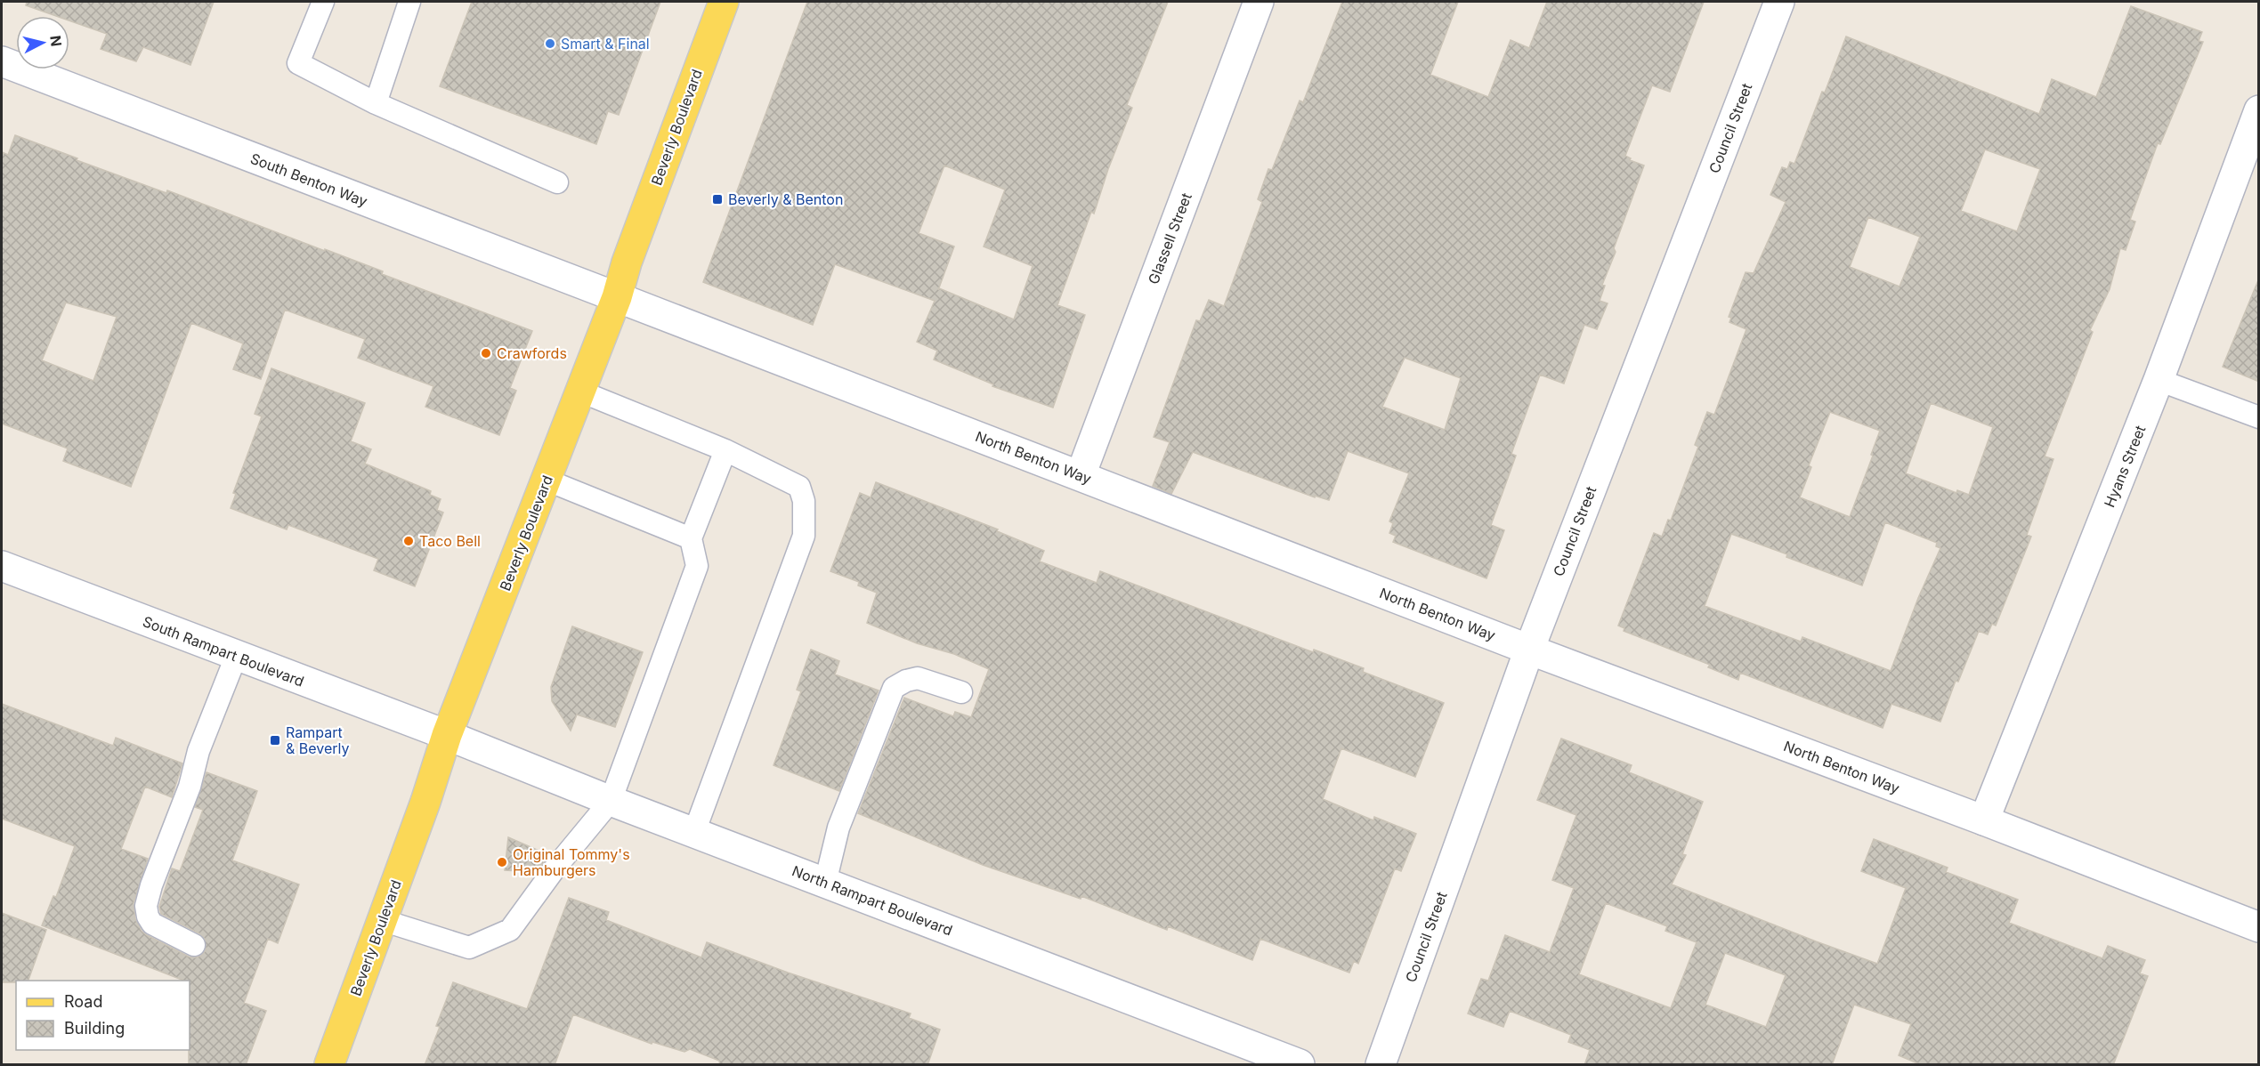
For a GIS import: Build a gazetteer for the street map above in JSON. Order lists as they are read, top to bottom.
{
  "streets": {
    "main road": ["Beverly Boulevard"],
    "street": [
      "Council Street",
      "South Benton Way",
      "Glassell Street",
      "North Benton Way",
      "Hyans Street",
      "South Rampart Boulevard",
      "North Rampart Boulevard"
    ]
  },
  "crossings": [
    ["Beverly Boulevard", "South Benton Way"],
    ["Beverly Boulevard", "North Benton Way"],
    ["Beverly Boulevard", "South Rampart Boulevard"],
    ["Beverly Boulevard", "North Rampart Boulevard"],
    ["Council Street", "North Benton Way"],
    ["South Benton Way", "North Benton Way"],
    ["Glassell Street", "North Benton Way"],
    ["North Benton Way", "Hyans Street"],
    ["South Rampart Boulevard", "North Rampart Boulevard"]
  ],
  "places": {
    "other": [
      "Smart & Final",
      "Crawfords",
      "Taco Bell",
      "Original Tommy's Hamburgers"
    ],
    "transit": ["Beverly & Benton", "Rampart & Beverly"]
  },
  "legend": ["Road", "Building"],
  "north": "right"
}
